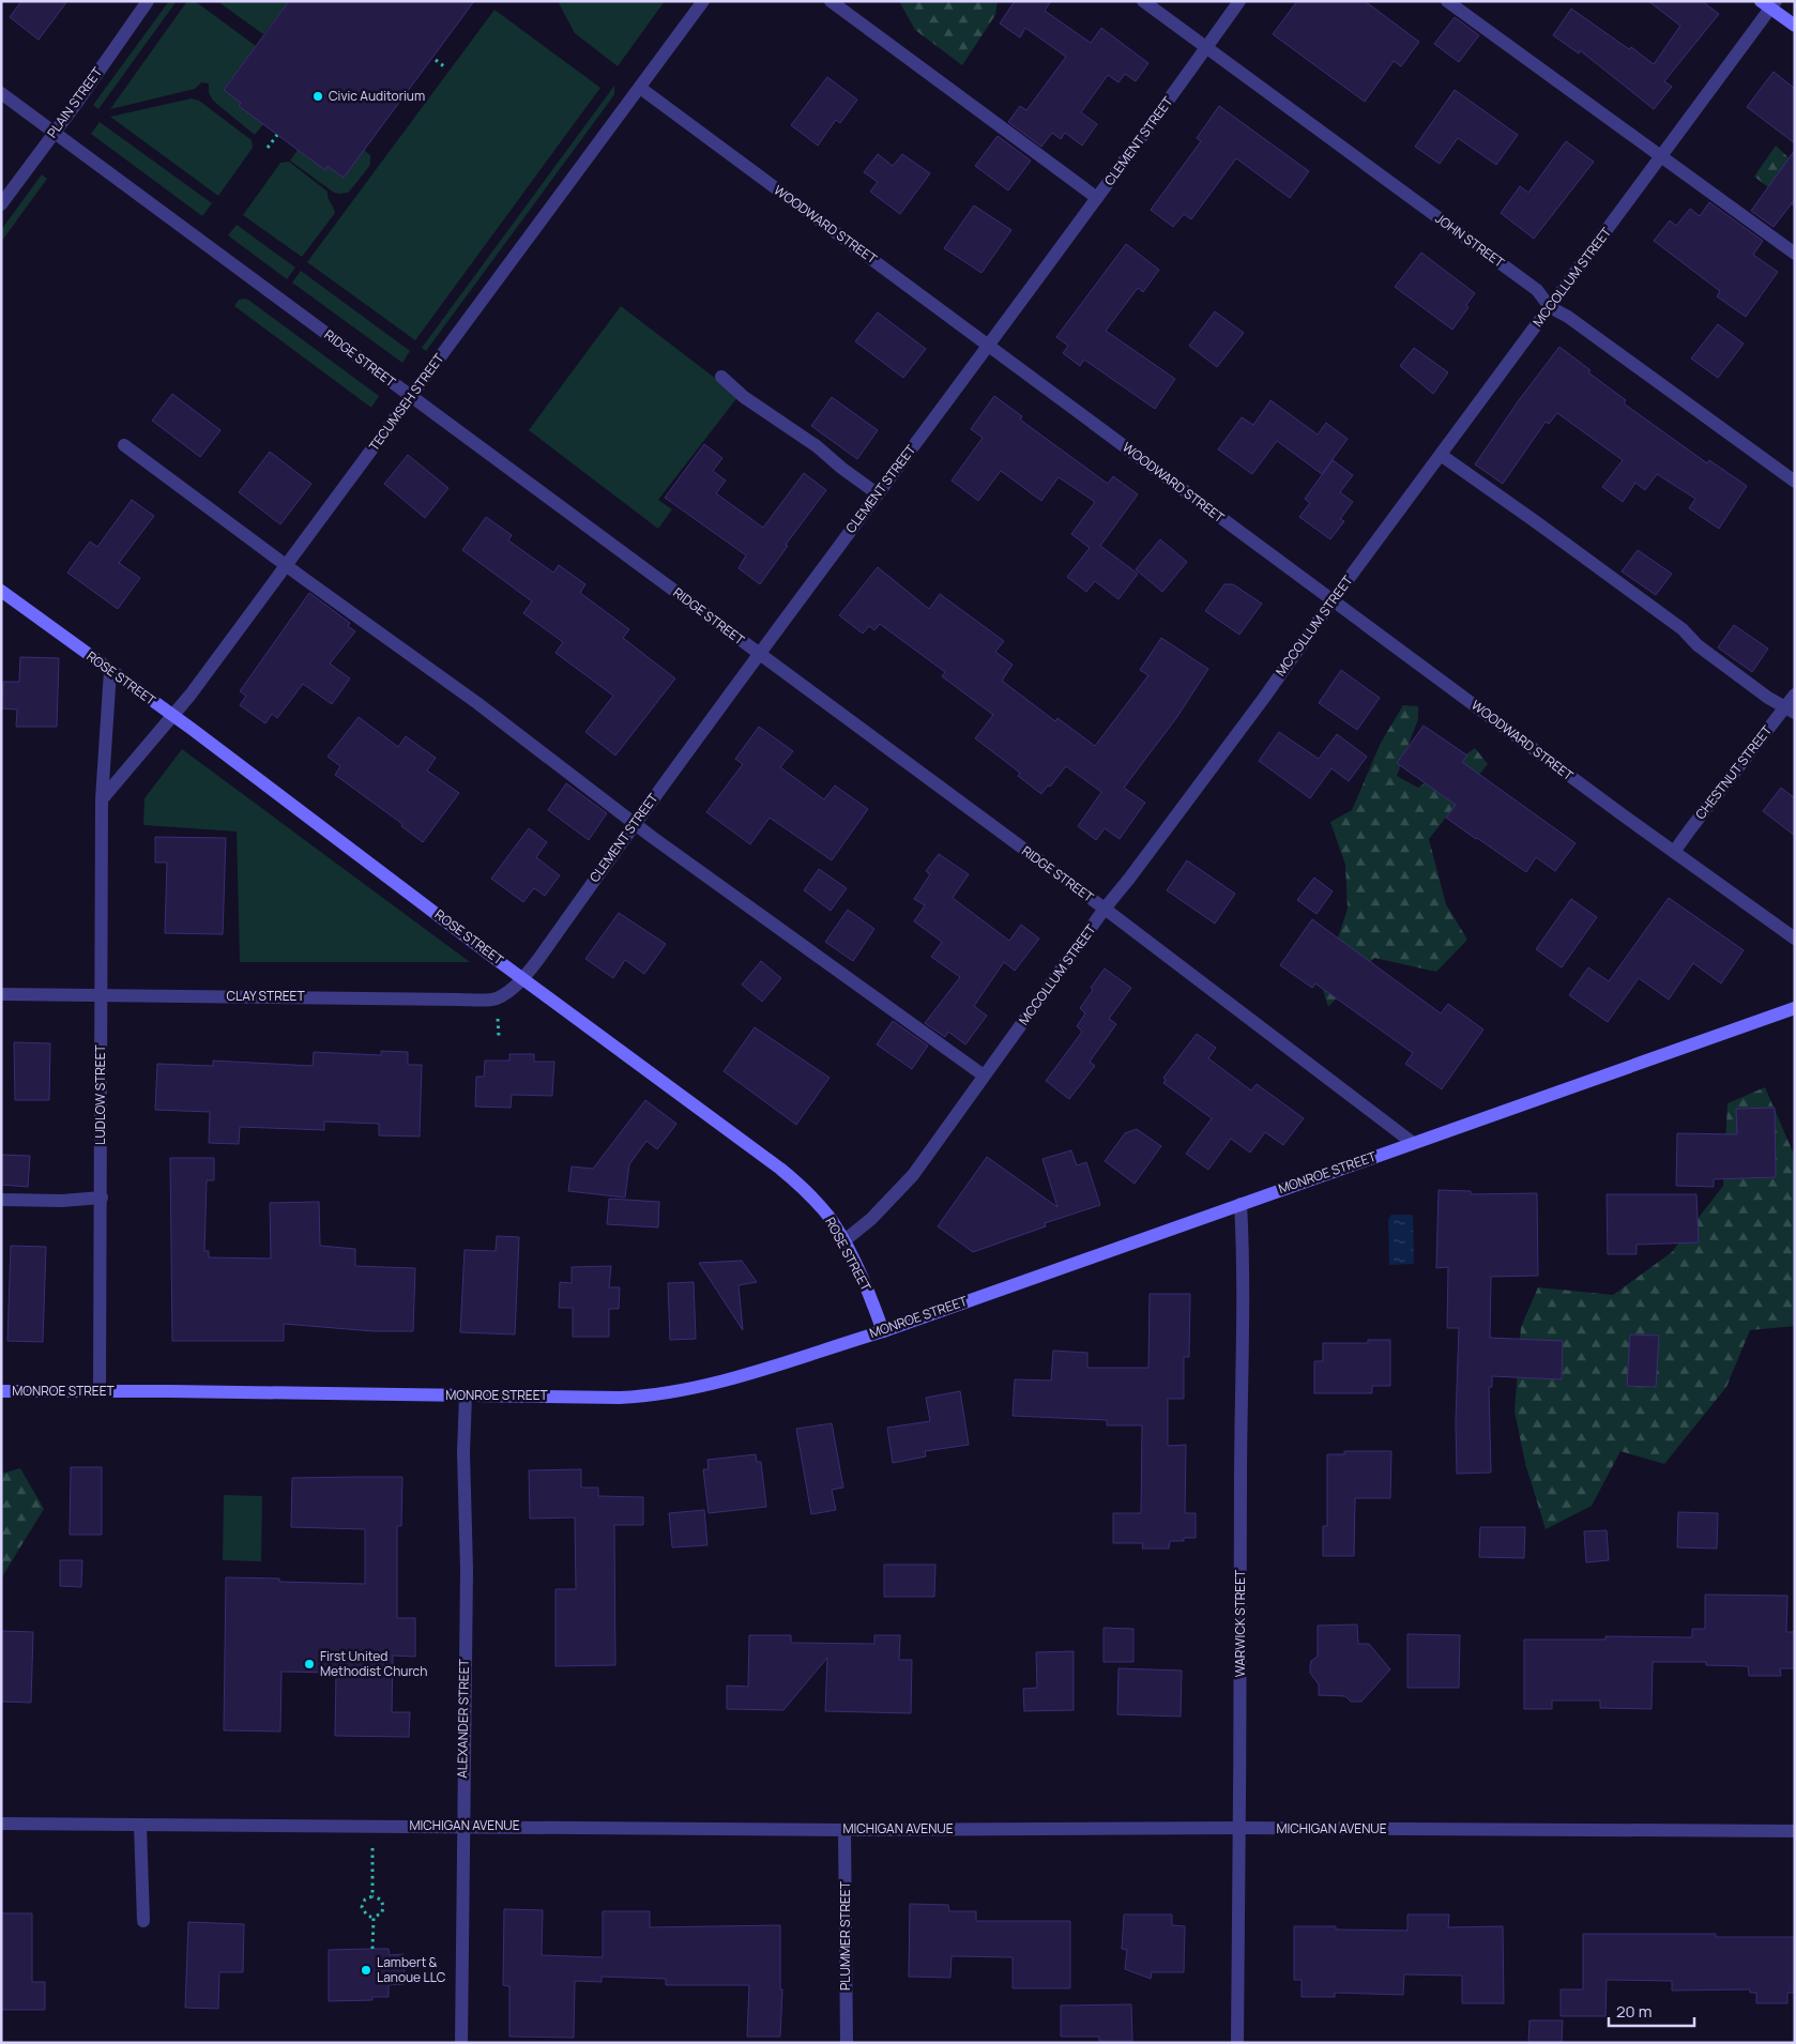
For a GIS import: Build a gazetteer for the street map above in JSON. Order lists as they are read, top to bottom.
{
  "streets": {
    "main road": ["ROSE STREET", "MONROE STREET"],
    "street": [
      "PLAIN STREET",
      "CLEMENT STREET",
      "WOODWARD STREET",
      "JOHN STREET",
      "MCCOLLUM STREET",
      "RIDGE STREET",
      "TECUMSEH STREET",
      "CHESTNUT STREET",
      "CLAY STREET",
      "LUDLOW STREET",
      "WARWICK STREET",
      "ALEXANDER STREET",
      "MICHIGAN AVENUE",
      "PLUMMER STREET"
    ]
  },
  "crossings": [
    ["PLAIN STREET", "RIDGE STREET"],
    ["CLEMENT STREET", "WOODWARD STREET"],
    ["CLEMENT STREET", "JOHN STREET"],
    ["CLEMENT STREET", "RIDGE STREET"],
    ["CLEMENT STREET", "ROSE STREET"],
    ["CLEMENT STREET", "CLAY STREET"],
    ["WOODWARD STREET", "MCCOLLUM STREET"],
    ["WOODWARD STREET", "TECUMSEH STREET"],
    ["WOODWARD STREET", "CHESTNUT STREET"],
    ["JOHN STREET", "MCCOLLUM STREET"],
    ["MCCOLLUM STREET", "RIDGE STREET"],
    ["MCCOLLUM STREET", "ROSE STREET"],
    ["RIDGE STREET", "TECUMSEH STREET"],
    ["RIDGE STREET", "MONROE STREET"],
    ["TECUMSEH STREET", "ROSE STREET"],
    ["ROSE STREET", "CLAY STREET"],
    ["ROSE STREET", "LUDLOW STREET"],
    ["ROSE STREET", "MONROE STREET"],
    ["CLAY STREET", "LUDLOW STREET"],
    ["LUDLOW STREET", "MONROE STREET"],
    ["MONROE STREET", "WARWICK STREET"],
    ["MONROE STREET", "ALEXANDER STREET"],
    ["WARWICK STREET", "MICHIGAN AVENUE"],
    ["ALEXANDER STREET", "MICHIGAN AVENUE"],
    ["MICHIGAN AVENUE", "PLUMMER STREET"]
  ],
  "places": ["Civic Auditorium", "First United Methodist Church", "Lambert & Lanoue LLC"],
  "scale_bar": "20 m"
}
